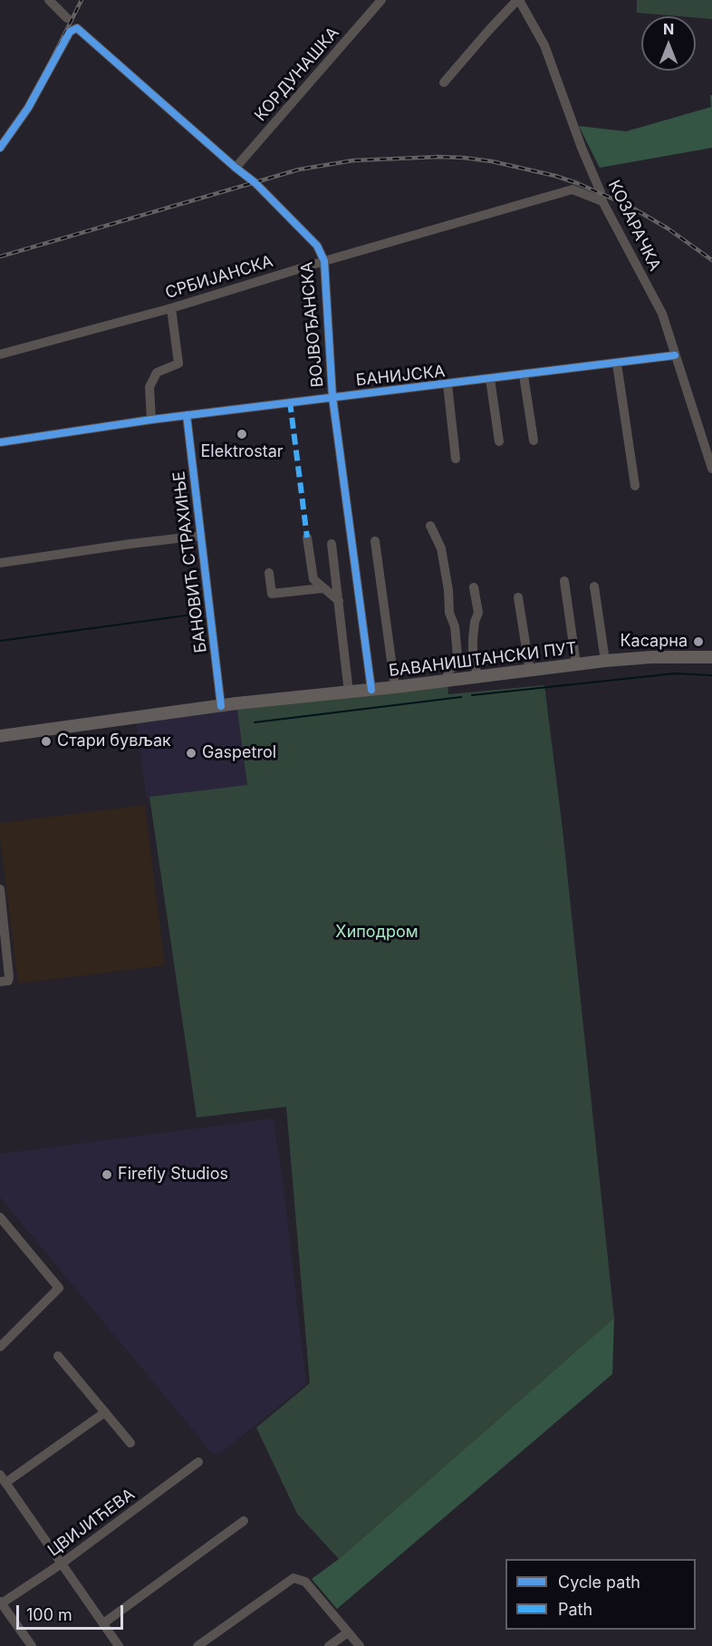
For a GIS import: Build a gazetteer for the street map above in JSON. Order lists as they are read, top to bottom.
{
  "streets": {
    "main road": ["БАВАНИШТАНСКИ ПУТ"],
    "street": [
      "КОРДУНАШКА",
      "КОЗАРАЧКА",
      "СРБИЈАНСКА",
      "ВОЈВОЂАНСКА",
      "БАНИЈСКА",
      "БАНОВИЋ СТРАХИЊЕ",
      "ЦВИЈИЋЕВА"
    ]
  },
  "crossings": [
    ["КОРДУНАШКА", "ВОЈВОЂАНСКА"],
    ["КОЗАРАЧКА", "СРБИЈАНСКА"],
    ["КОЗАРАЧКА", "БАНИЈСКА"],
    ["СРБИЈАНСКА", "ВОЈВОЂАНСКА"],
    ["ВОЈВОЂАНСКА", "БАНИЈСКА"],
    ["ВОЈВОЂАНСКА", "БАВАНИШТАНСКИ ПУТ"],
    ["БАНИЈСКА", "БАНОВИЋ СТРАХИЊЕ"],
    ["БАНОВИЋ СТРАХИЊЕ", "БАВАНИШТАНСКИ ПУТ"]
  ],
  "parks": ["Хиподром"],
  "places": [
    "Elektrostar",
    "Касарна",
    "Стари бувљак",
    "Gaspetrol",
    "Firefly Studios"
  ],
  "legend": ["Cycle path", "Path"],
  "scale_bar": "100 m",
  "north": "top"
}
